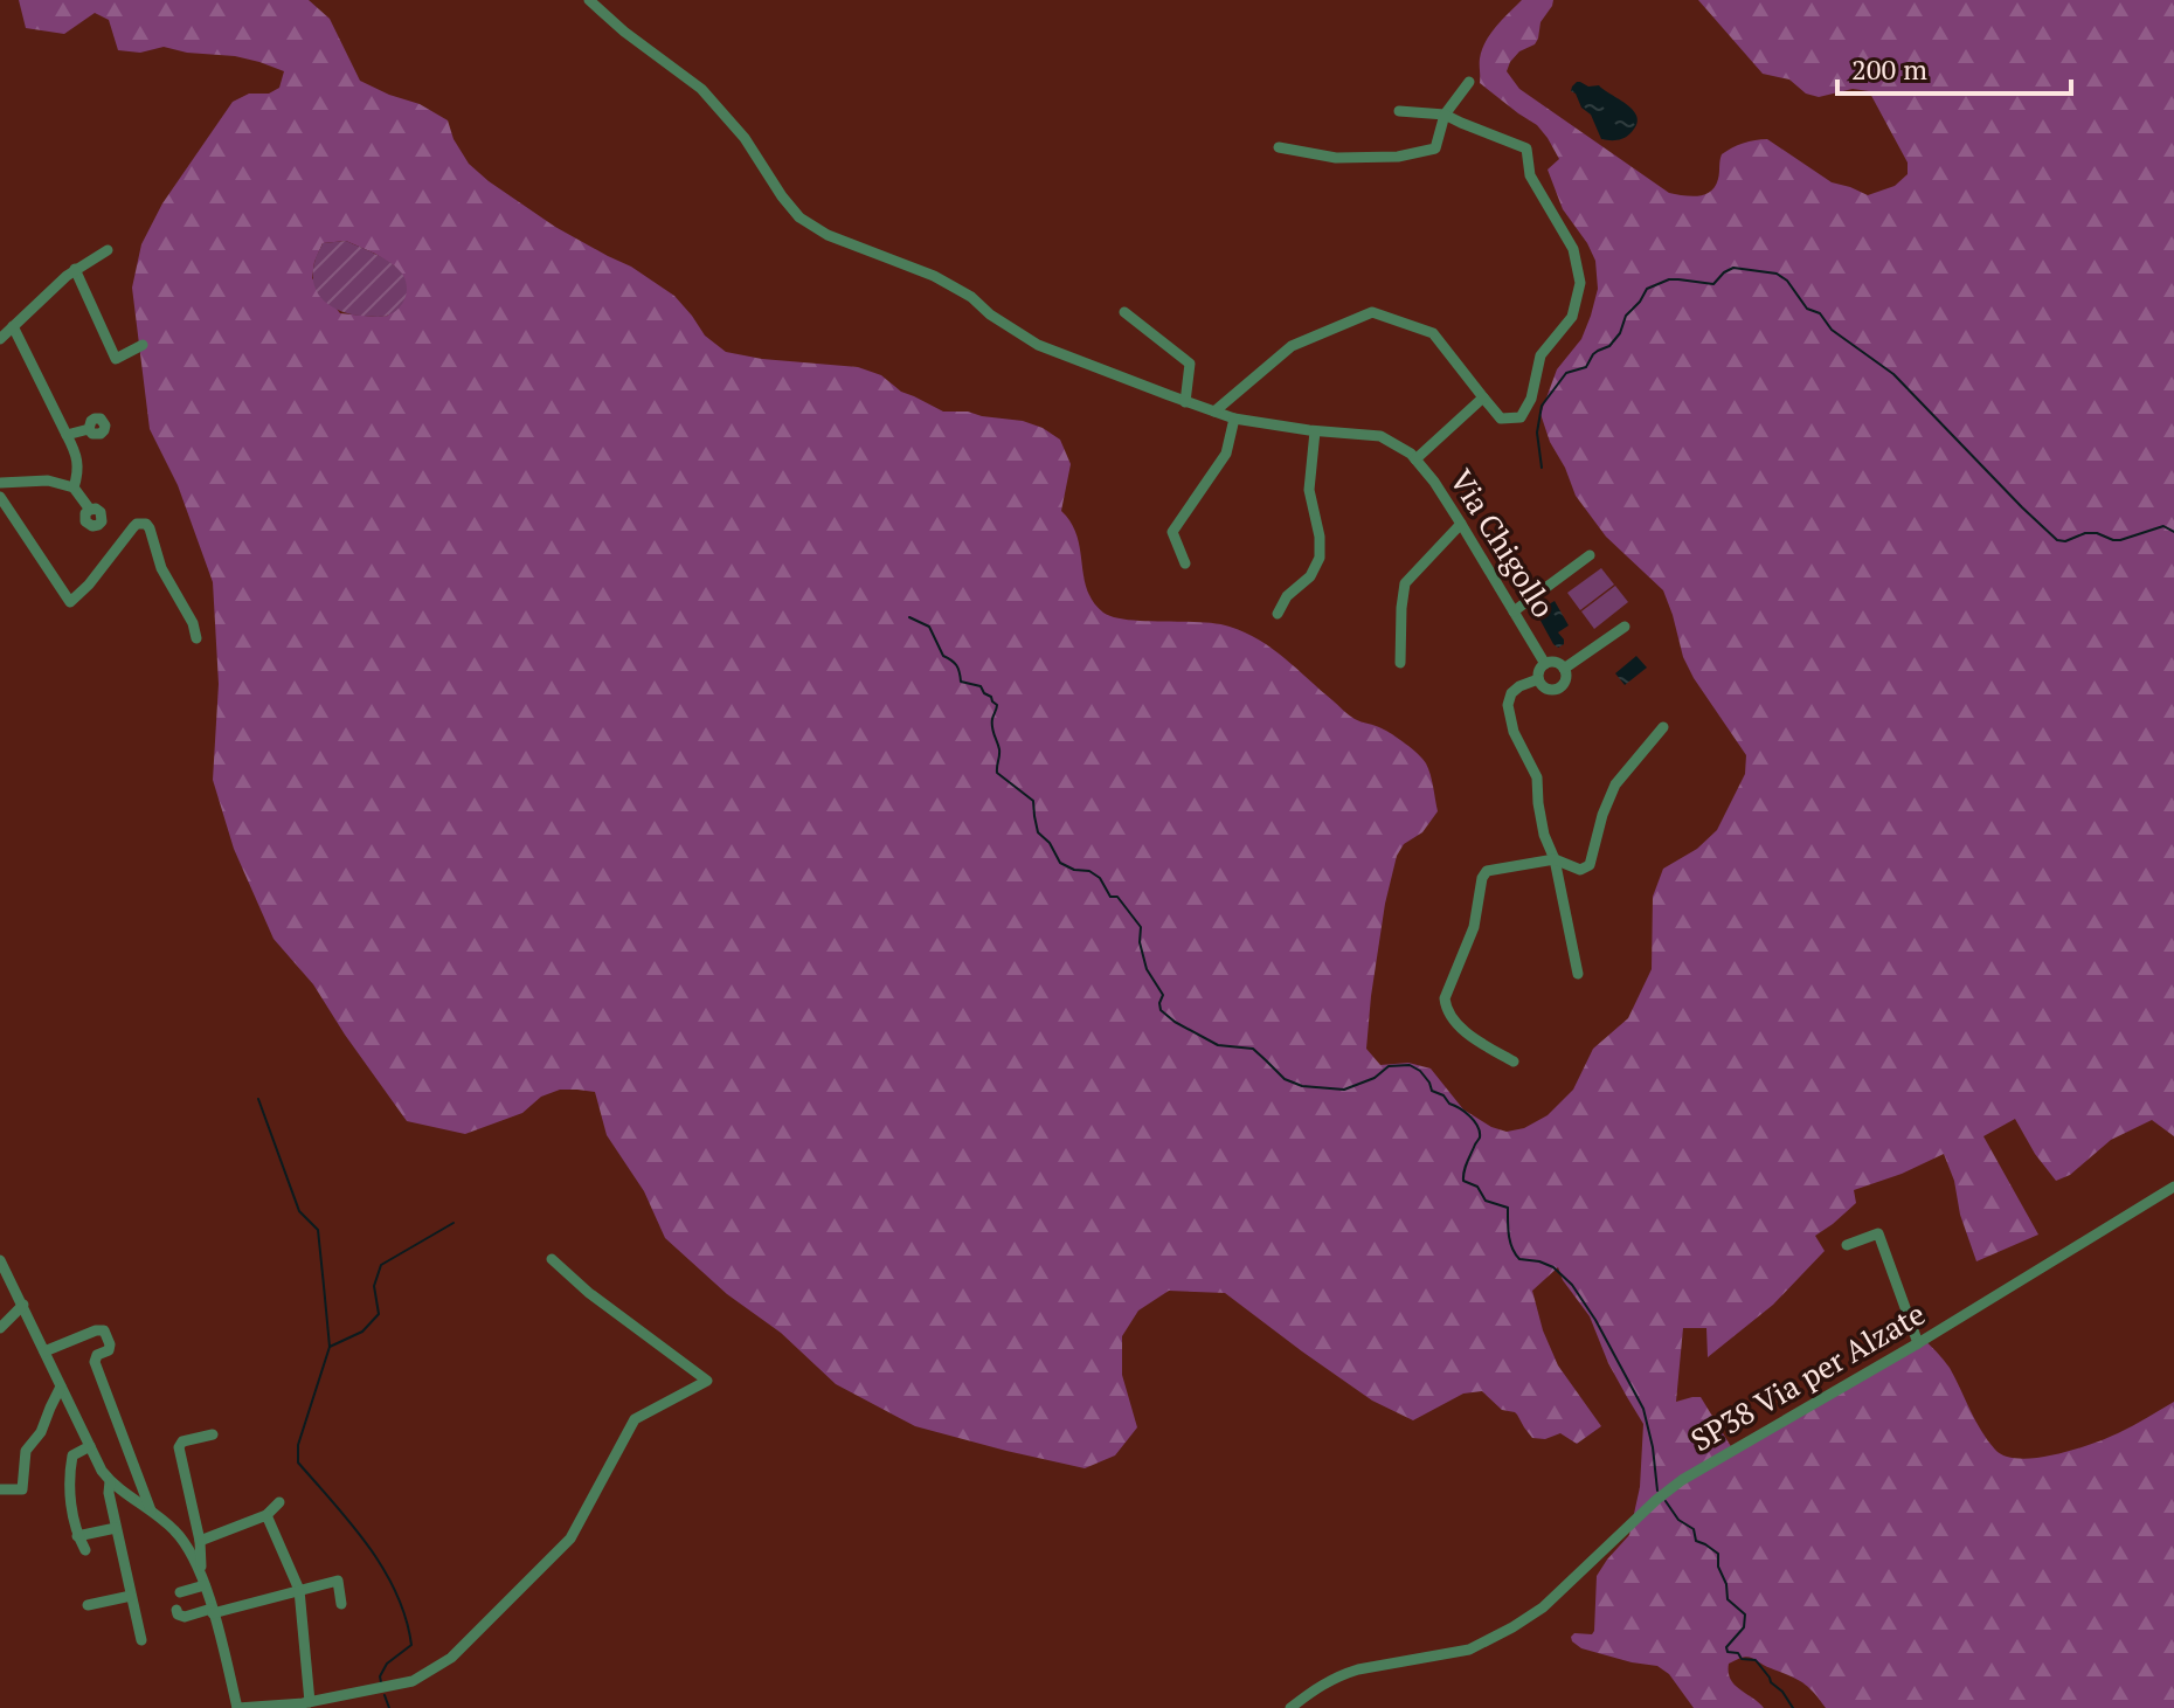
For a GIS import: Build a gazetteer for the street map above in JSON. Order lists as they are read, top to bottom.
{
  "streets": {
    "street": ["Via Chigollo", "SP38 Via per Alzate"]
  },
  "scale_bar": "200 m"
}
